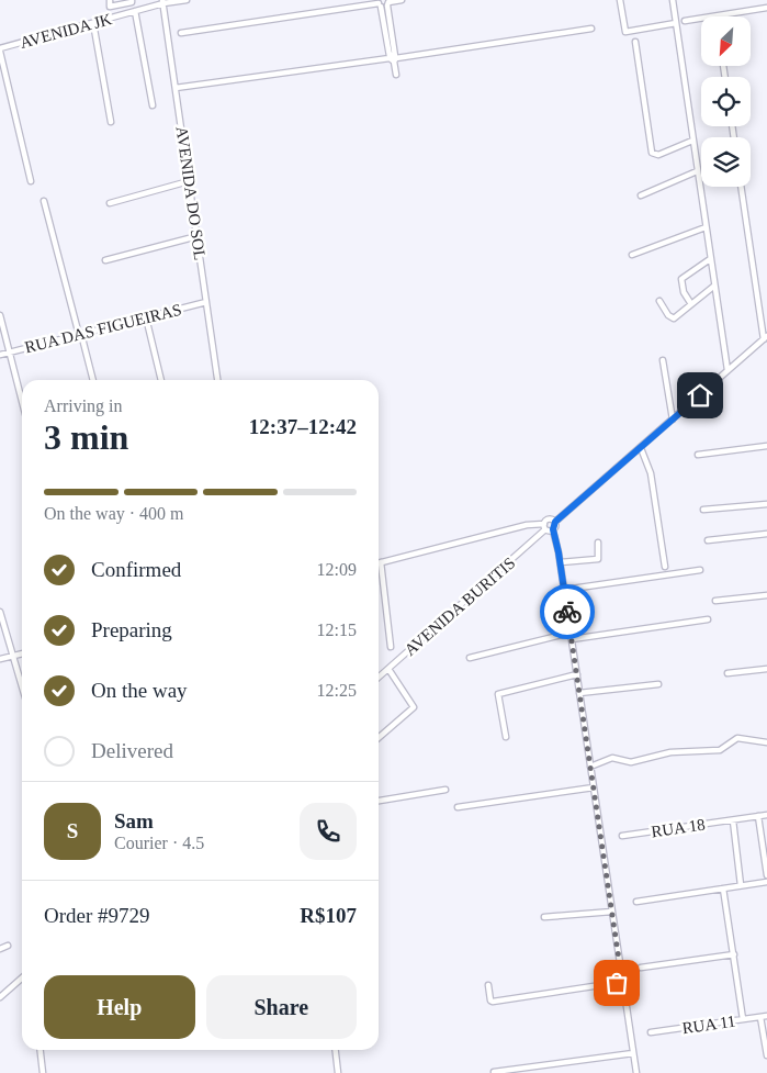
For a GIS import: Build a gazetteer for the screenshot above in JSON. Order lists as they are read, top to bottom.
{
  "streets": {
    "street": [
      "AVENIDA JK",
      "AVENIDA DO SOL",
      "RUA DAS FIGUEIRAS",
      "AVENIDA BURITIS",
      "RUA 18",
      "RUA 11"
    ]
  },
  "crossings": [
    ["AVENIDA JK", "AVENIDA DO SOL"],
    ["AVENIDA DO SOL", "RUA DAS FIGUEIRAS"]
  ],
  "north": "bottom left",
  "page": {
    "heading": ["3 min", "Arriving in", "12:37–12:42"],
    "panel": [
      "Sam",
      "Courier · 4.5",
      "Order #9729",
      "R$107"
    ],
    "bar": "On the way · 400 m",
    "list": [
      ["Confirmed", "12:09"],
      ["Preparing", "12:15"],
      ["On the way", "12:25"],
      "Delivered"
    ],
    "round": "S",
    "buttons": ["Help", "Share"]
  }
}
